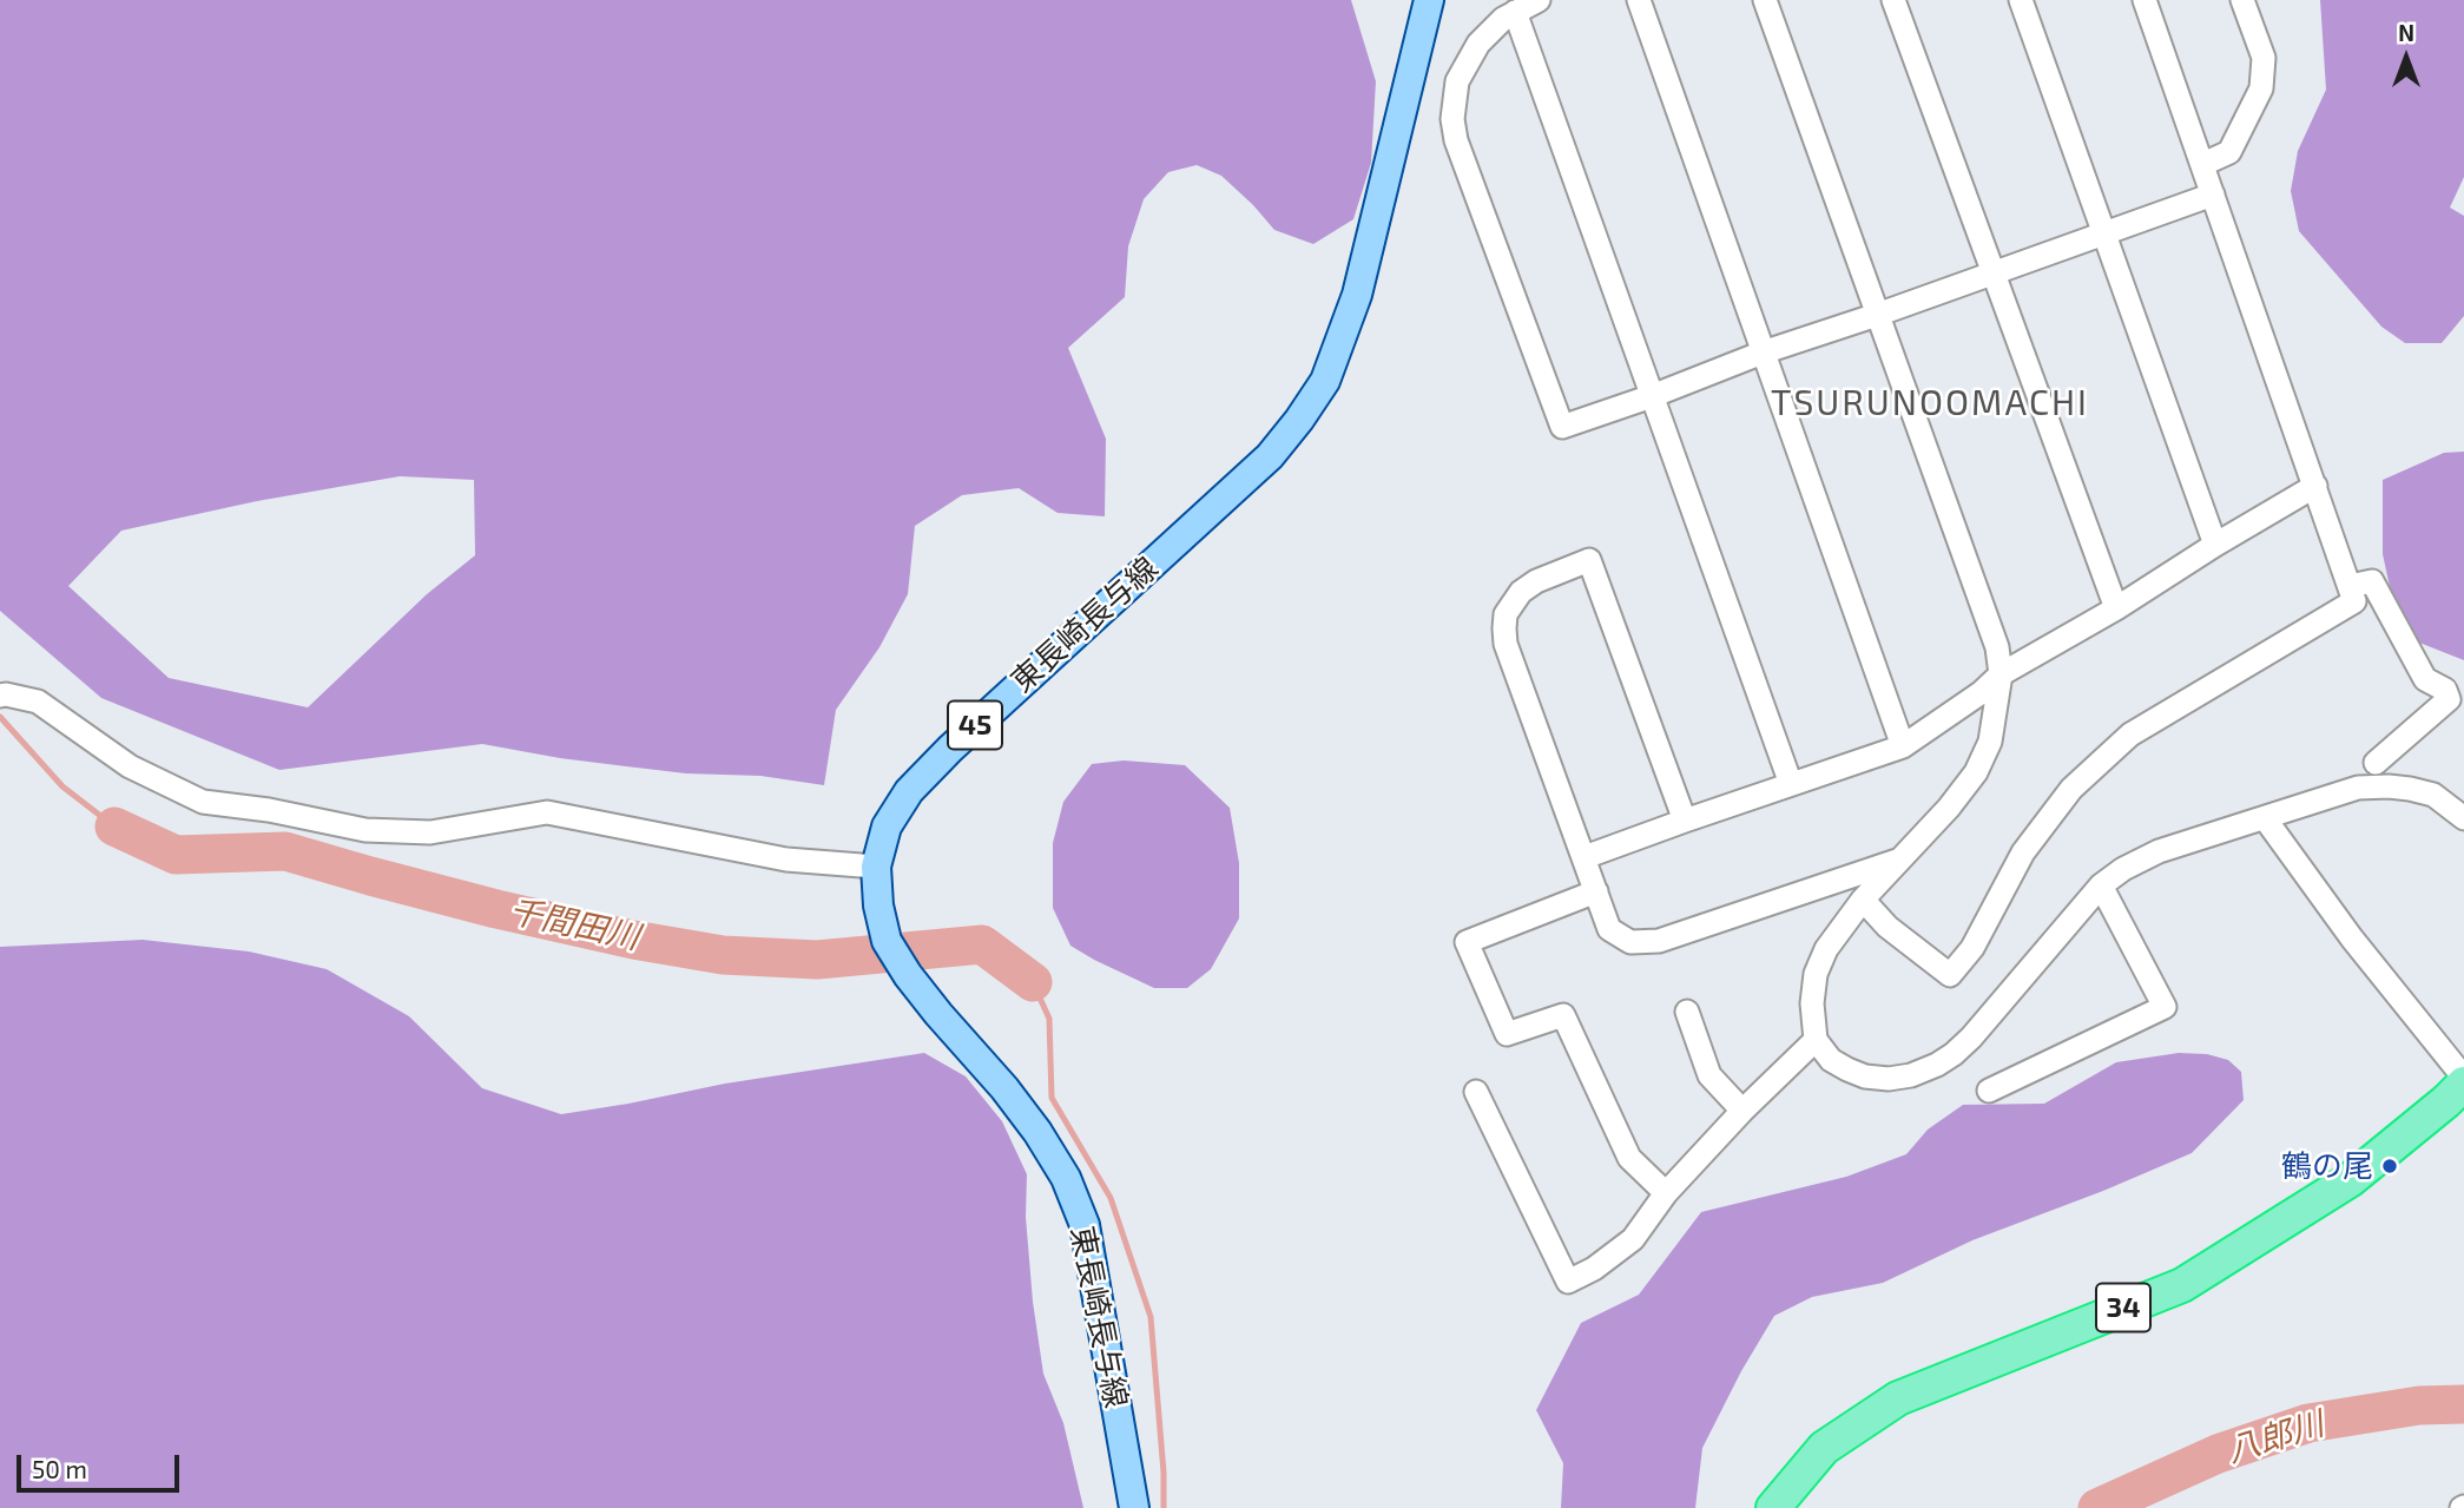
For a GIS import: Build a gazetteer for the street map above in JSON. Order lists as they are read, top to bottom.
{
  "streets": {
    "highway": ["34"],
    "main road": ["東長崎長与線", "45"]
  },
  "districts": ["TSURUNOOMACHI"],
  "water": ["千間田川", "八郎川"],
  "places": ["鶴の尾"],
  "scale_bar": "50 m",
  "north": "top"
}
